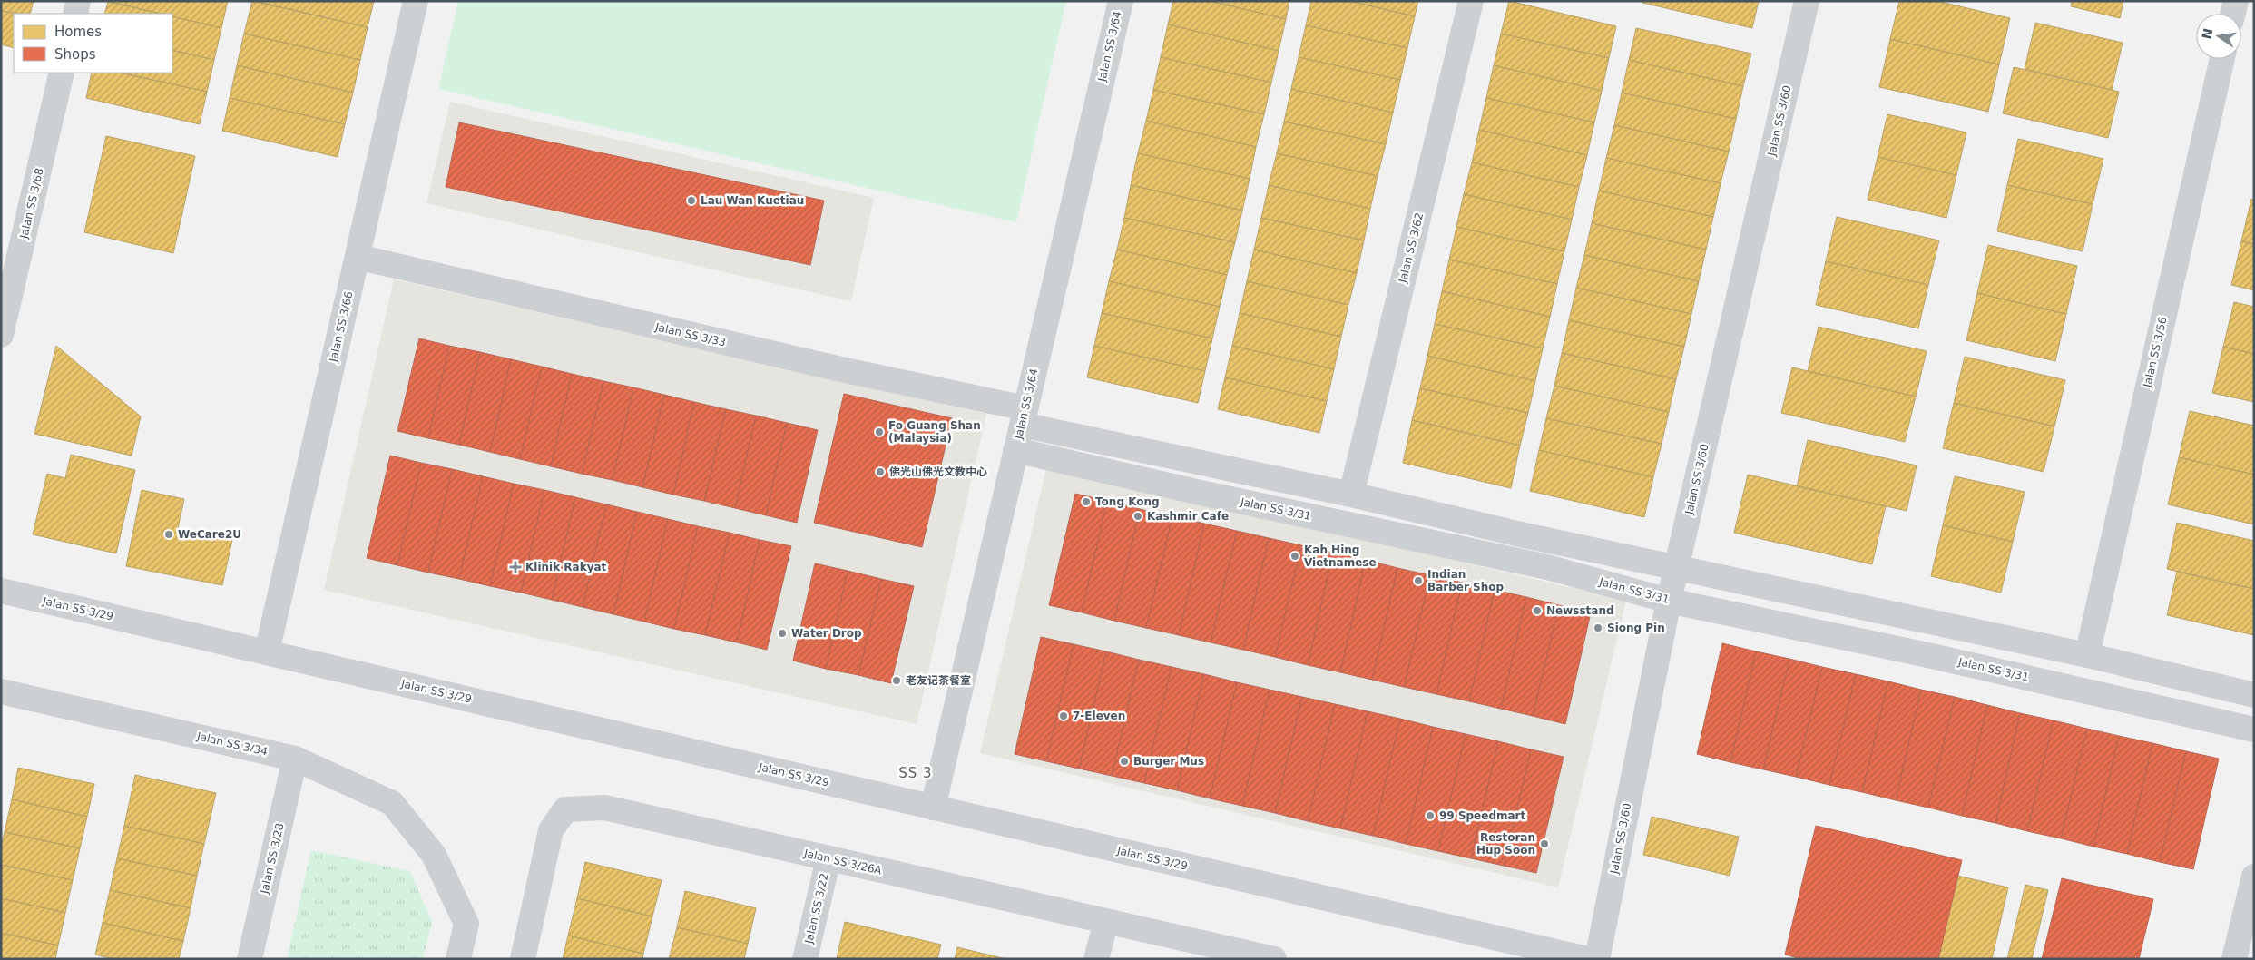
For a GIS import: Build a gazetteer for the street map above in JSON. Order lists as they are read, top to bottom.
{
  "streets": {
    "street": [
      "Jalan SS 3/64",
      "Jalan SS 3/60",
      "Jalan SS 3/68",
      "Jalan SS 3/62",
      "Jalan SS 3/66",
      "Jalan SS 3/33",
      "Jalan SS 3/56",
      "Jalan SS 3/31",
      "Jalan SS 3/29",
      "Jalan SS 3/34",
      "Jalan SS 3/28",
      "Jalan SS 3/26A",
      "Jalan SS 3/22"
    ]
  },
  "crossings": [
    ["Jalan SS 3/64", "Jalan SS 3/33"],
    ["Jalan SS 3/64", "Jalan SS 3/31"],
    ["Jalan SS 3/64", "Jalan SS 3/29"],
    ["Jalan SS 3/60", "Jalan SS 3/31"],
    ["Jalan SS 3/66", "Jalan SS 3/33"],
    ["Jalan SS 3/66", "Jalan SS 3/29"],
    ["Jalan SS 3/34", "Jalan SS 3/28"],
    ["Jalan SS 3/26A", "Jalan SS 3/22"]
  ],
  "districts": ["SS 3"],
  "places": {
    "other": [
      "Lau Wan Kuetiau",
      "Fo Guang Shan (Malaysia)",
      "佛光山佛光文教中心",
      "Tong Kong",
      "Kashmir Cafe",
      "WeCare2U",
      "Kah Hing Vietnamese",
      "Indian Barber Shop",
      "Newsstand",
      "Siong Pin",
      "Water Drop",
      "老友记茶餐室",
      "7-Eleven",
      "Burger Mus",
      "99 Speedmart",
      "Restoran Hup Soon"
    ],
    "health": ["Klinik Rakyat"]
  },
  "legend": ["Homes", "Shops"],
  "north": "left"
}
